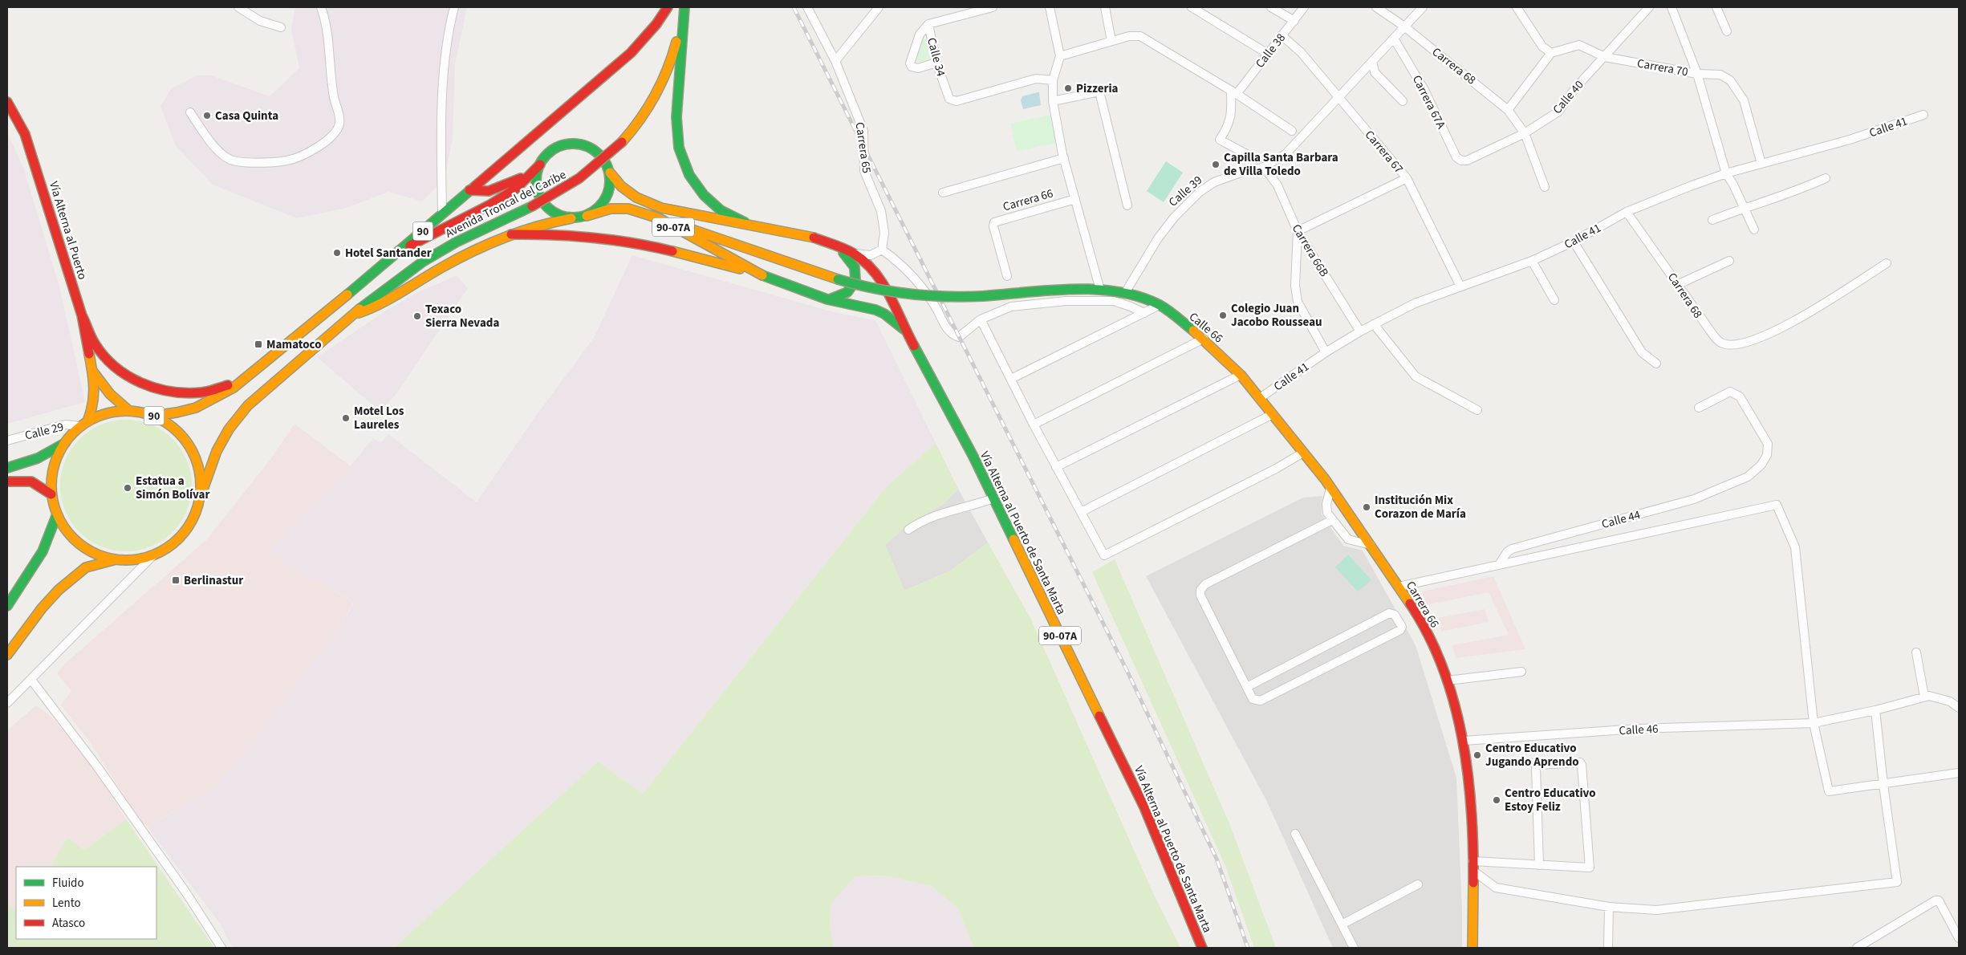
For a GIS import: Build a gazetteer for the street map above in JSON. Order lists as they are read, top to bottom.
{
  "streets": {
    "main road": [
      "Carrera 66",
      "Avenida Troncal del Caribe",
      "90-07A",
      "Vía Alterna al Puerto",
      "90",
      "Calle 66",
      "Vía Alterna al Puerto de Santa Marta"
    ],
    "street": [
      "Calle 38",
      "Calle 34",
      "Carrera 68",
      "Carrera 70",
      "Calle 40",
      "Carrera 67A",
      "Calle 41",
      "Carrera 65",
      "Carrera 67",
      "Calle 39",
      "Carrera 66B",
      "Calle 29",
      "Calle 44",
      "Calle 46"
    ]
  },
  "crossings": [
    ["Calle 38", "Carrera 67"],
    ["Carrera 68", "Calle 40"],
    ["Carrera 68", "Calle 41"],
    ["Carrera 68", "Calle 39"],
    ["Carrera 70", "Calle 40"],
    ["Carrera 70", "Calle 41"],
    ["Calle 40", "Carrera 67A"],
    ["Carrera 67A", "Calle 39"],
    ["Calle 41", "Carrera 67"],
    ["Calle 41", "Carrera 66"],
    ["Calle 41", "Carrera 66B"],
    ["Calle 41", "Calle 66"],
    ["Carrera 67", "Calle 39"],
    ["Calle 39", "Carrera 66B"],
    ["Calle 39", "Calle 66"],
    ["Carrera 66", "Calle 66"],
    ["Carrera 66", "Calle 46"],
    ["Avenida Troncal del Caribe", "90"],
    ["Vía Alterna al Puerto", "90"],
    ["Vía Alterna al Puerto", "Calle 29"],
    ["90", "Calle 29"]
  ],
  "places": {
    "other": [
      "Pizzeria",
      "Casa Quinta",
      "Capilla Santa Barbara de Villa Toledo",
      "Hotel Santander",
      "Colegio Juan Jacobo Rousseau",
      "Texaco Sierra Nevada",
      "Motel Los Laureles",
      "Estatua a Simón Bolívar",
      "Institución Mix Corazon de María",
      "Centro Educativo Jugando Aprendo",
      "Centro Educativo Estoy Feliz"
    ],
    "transit": ["Mamatoco", "Berlinastur"]
  },
  "legend": ["Fluido", "Lento", "Atasco"]
}
